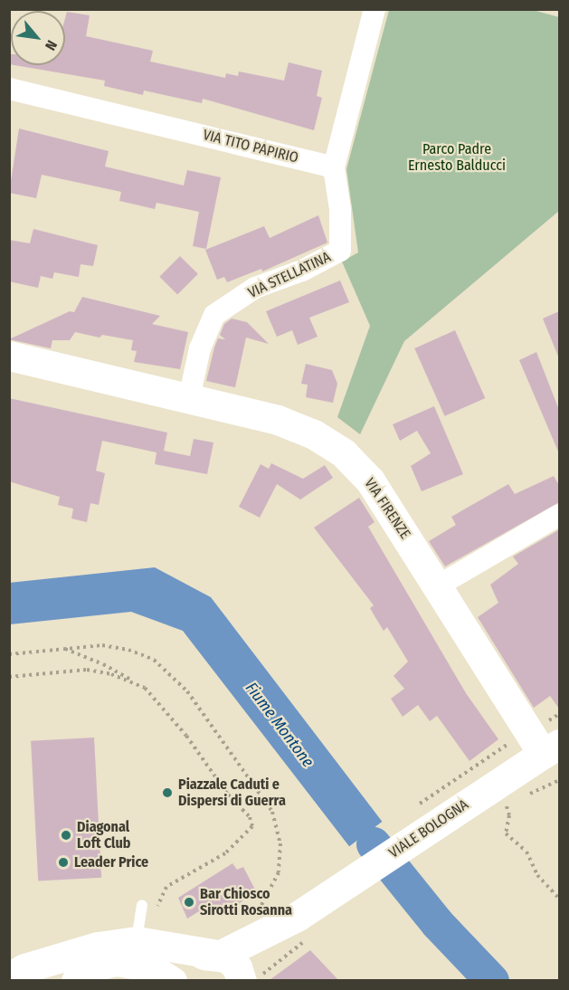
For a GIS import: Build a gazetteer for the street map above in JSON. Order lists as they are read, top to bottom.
{
  "streets": {
    "main road": ["VIA FIRENZE", "VIALE BOLOGNA"],
    "street": ["VIA TITO PAPIRIO", "VIA STELLATINA"]
  },
  "crossings": [
    ["VIA TITO PAPIRIO", "VIA STELLATINA"],
    ["VIA STELLATINA", "VIA FIRENZE"],
    ["VIA FIRENZE", "VIALE BOLOGNA"]
  ],
  "water": ["Fiume Montone"],
  "parks": ["Parco Padre Ernesto Balducci"],
  "places": [
    "Piazzale Caduti e Dispersi di Guerra",
    "Diagonal Loft Club",
    "Leader Price",
    "Bar Chiosco Sirotti Rosanna"
  ],
  "north": "bottom right"
}
